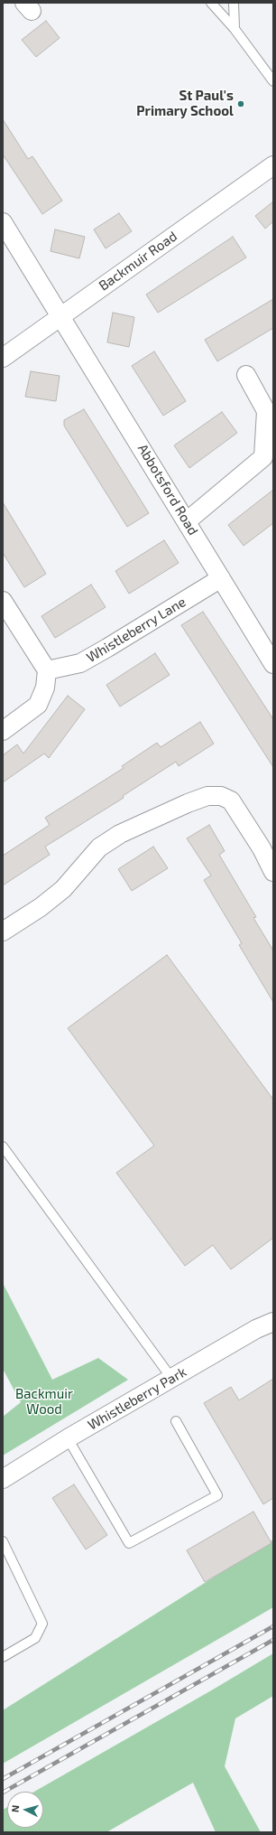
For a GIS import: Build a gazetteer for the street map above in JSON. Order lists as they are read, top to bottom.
{
  "streets": {
    "street": [
      "Backmuir Road",
      "Abbotsford Road",
      "Whistleberry Lane",
      "Whistleberry Park"
    ]
  },
  "crossings": [
    ["Backmuir Road", "Abbotsford Road"],
    ["Abbotsford Road", "Whistleberry Lane"]
  ],
  "parks": ["Backmuir Wood"],
  "places": ["St Paul's Primary School"],
  "north": "left"
}
